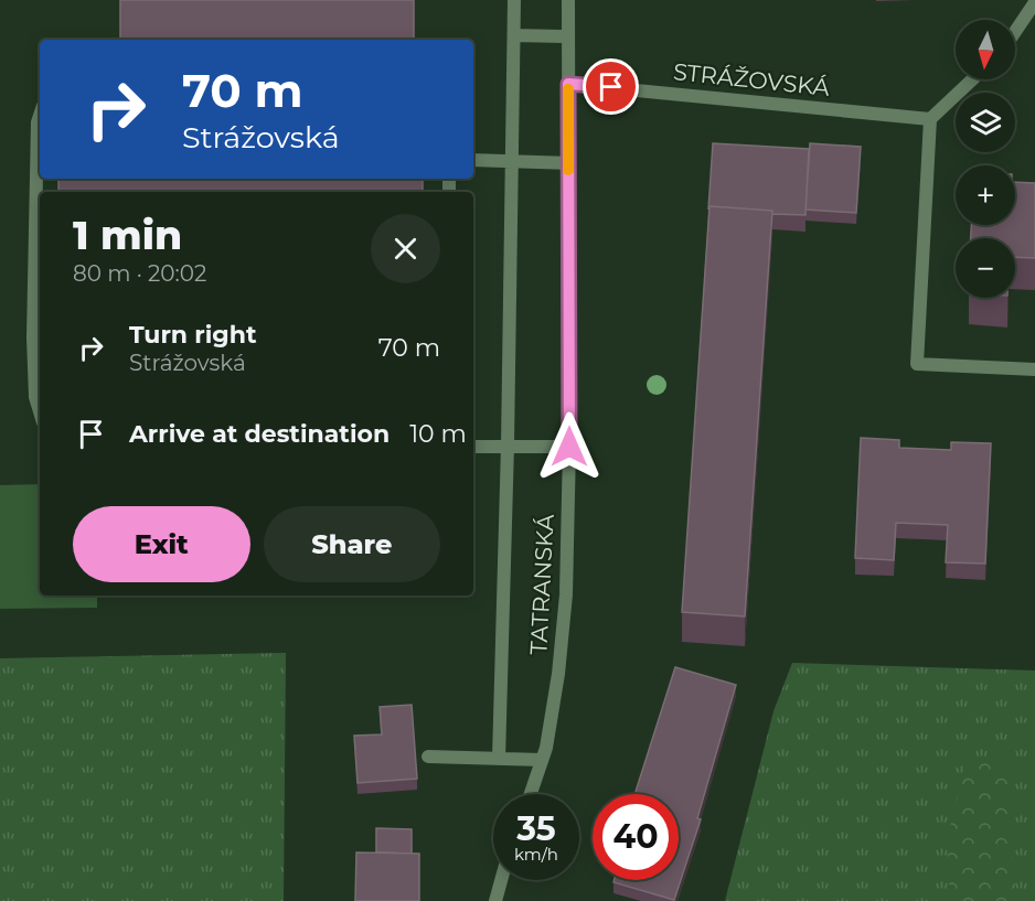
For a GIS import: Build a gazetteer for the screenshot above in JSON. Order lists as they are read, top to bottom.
{
  "streets": {
    "street": ["STRÁŽOVSKÁ", "TATRANSKÁ"]
  },
  "crossings": [
    ["STRÁŽOVSKÁ", "TATRANSKÁ"]
  ],
  "north": "bottom",
  "page": {
    "map_buttons": ["+", "−"],
    "turn": ["70 m", "Strážovská"],
    "heading": ["1 min", "80 m · 20:02"],
    "list": [
      {
        "name": "Turn right",
        "note": "Strážovská",
        "value": "70 m"
      },
      {
        "name": "Arrive at destination",
        "value": "10 m"
      }
    ],
    "buttons": ["Exit", "Share"],
    "speed": "35 km/h",
    "limit": "40"
  }
}
